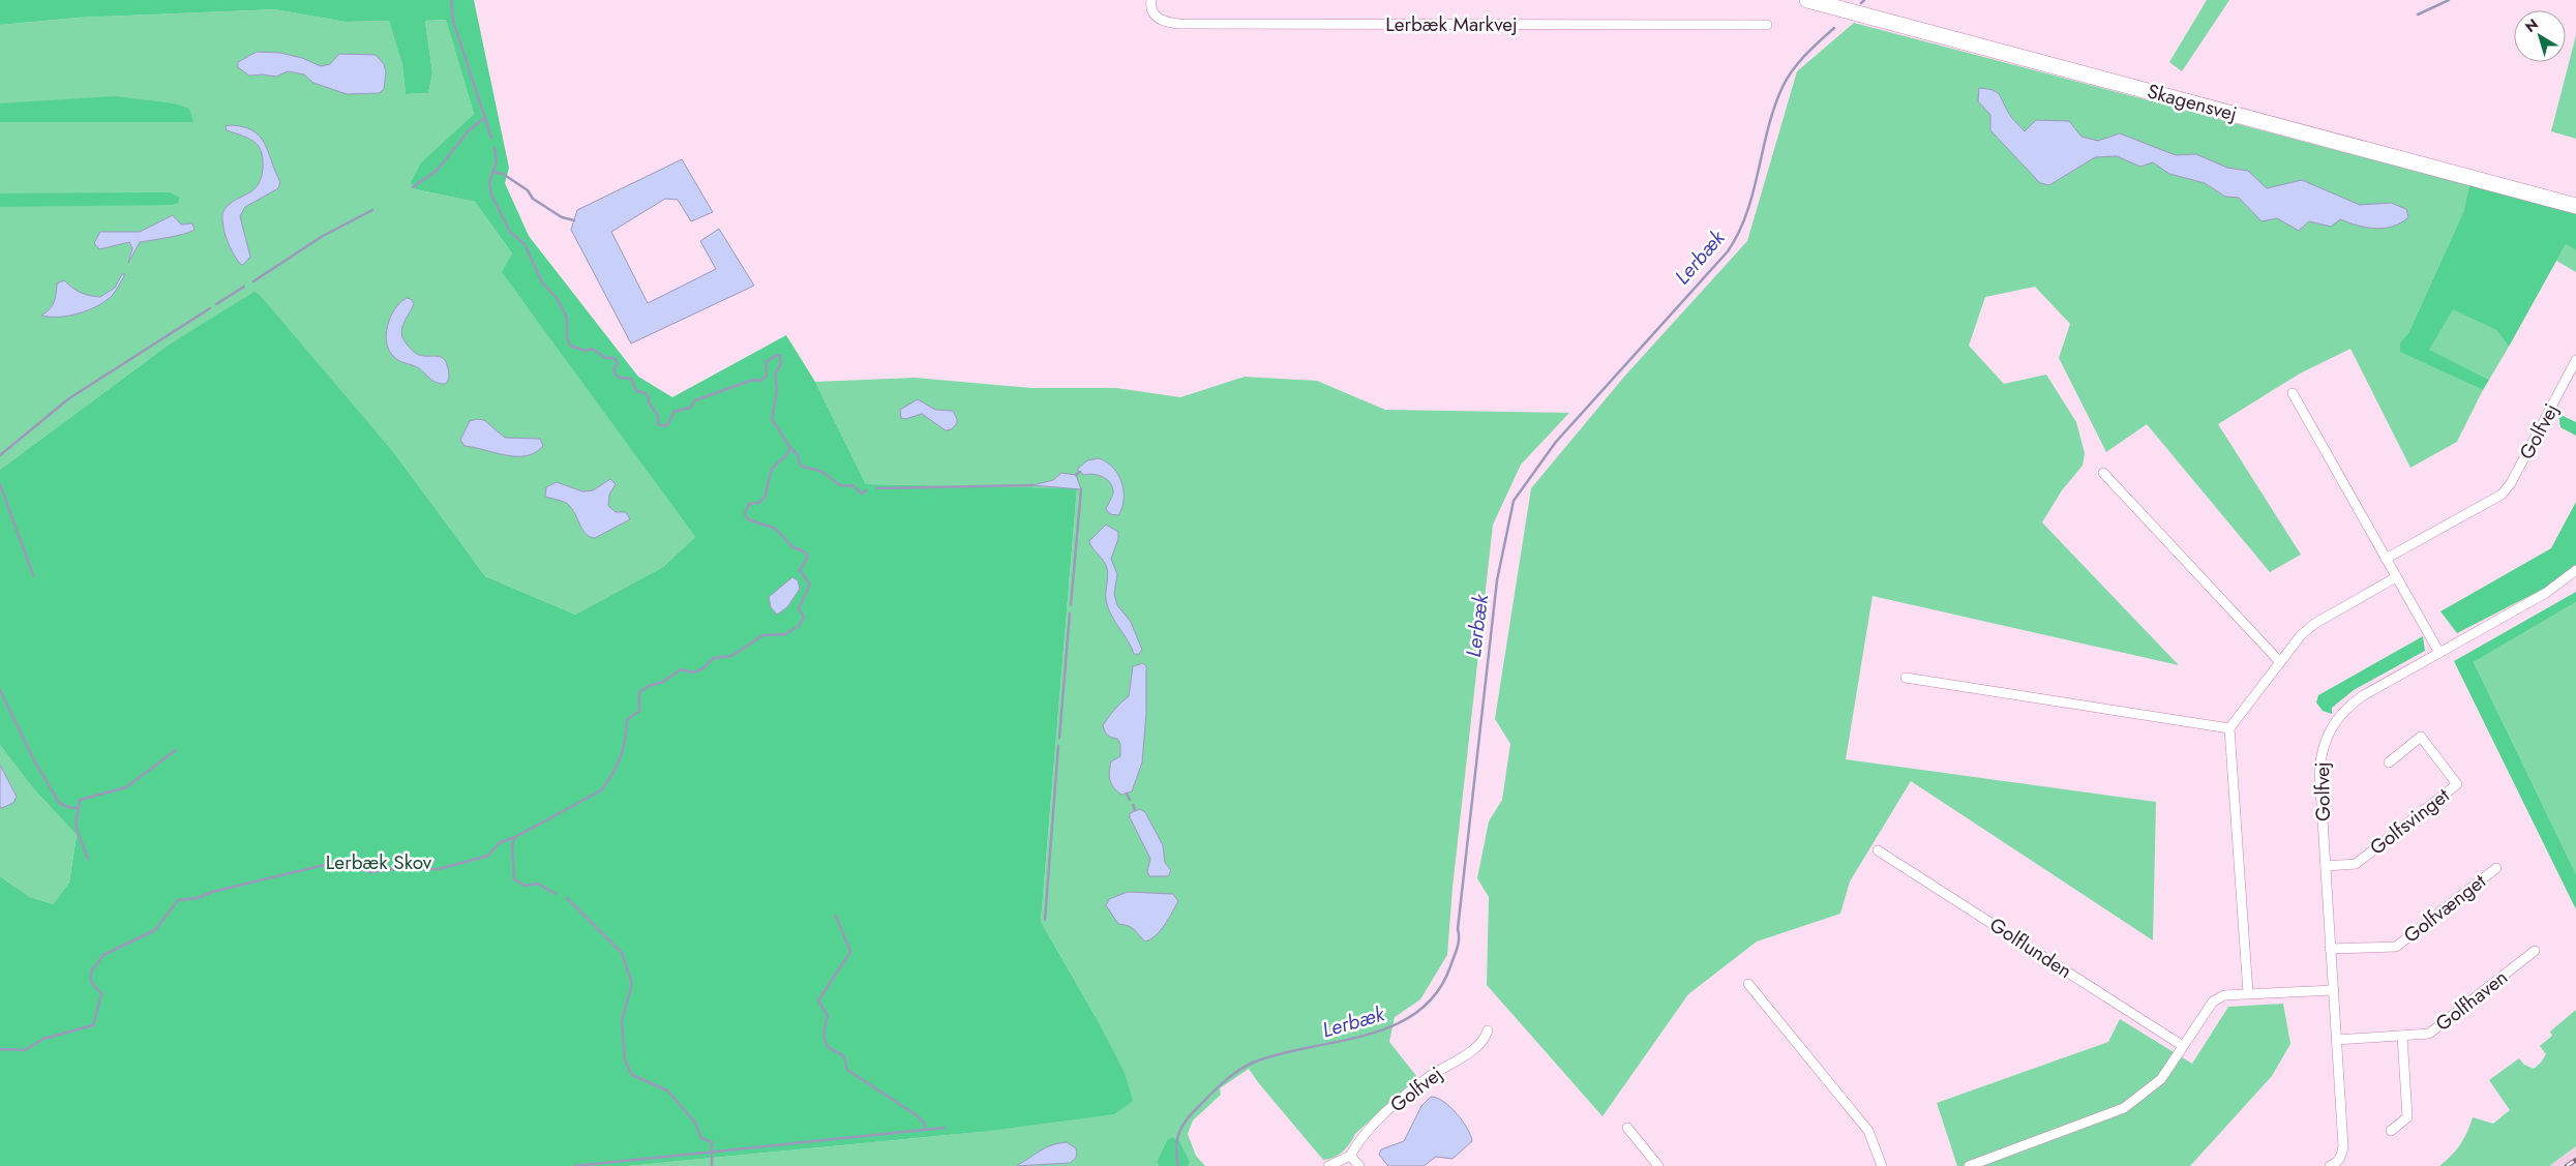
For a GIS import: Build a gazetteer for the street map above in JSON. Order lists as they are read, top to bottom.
{
  "streets": {
    "main road": ["Skagensvej"],
    "street": [
      "Lerbæk Markvej",
      "Golfvej",
      "Golfsvinget",
      "Golfvænget",
      "Golflunden",
      "Golfhaven"
    ]
  },
  "crossings": [
    ["Golfvej", "Golfsvinget"],
    ["Golfvej", "Golfvænget"],
    ["Golfvej", "Golfhaven"]
  ],
  "water": ["Lerbæk"],
  "parks": ["Lerbæk Skov"],
  "north": "top left"
}
